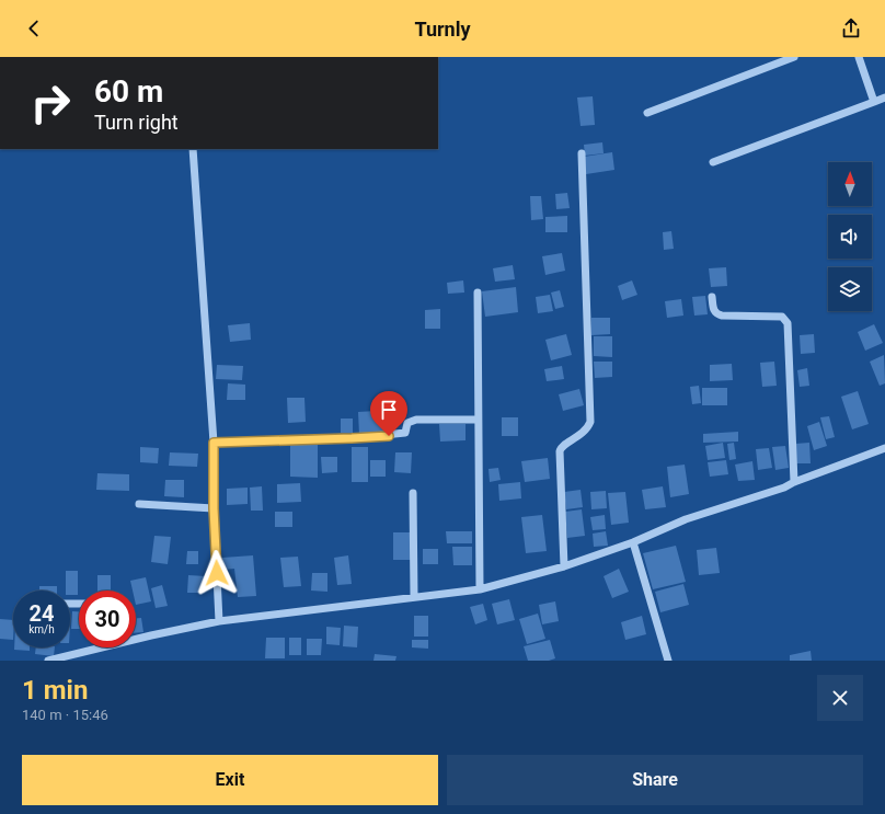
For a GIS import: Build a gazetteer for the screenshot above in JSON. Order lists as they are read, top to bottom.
{
  "north": "top",
  "page": {
    "header": "Turnly",
    "turn": ["60 m", "Turn right"],
    "speed": "24 km/h",
    "limit": "30",
    "heading": ["1 min", "140 m · 15:46"],
    "buttons": ["Exit", "Share"]
  }
}
